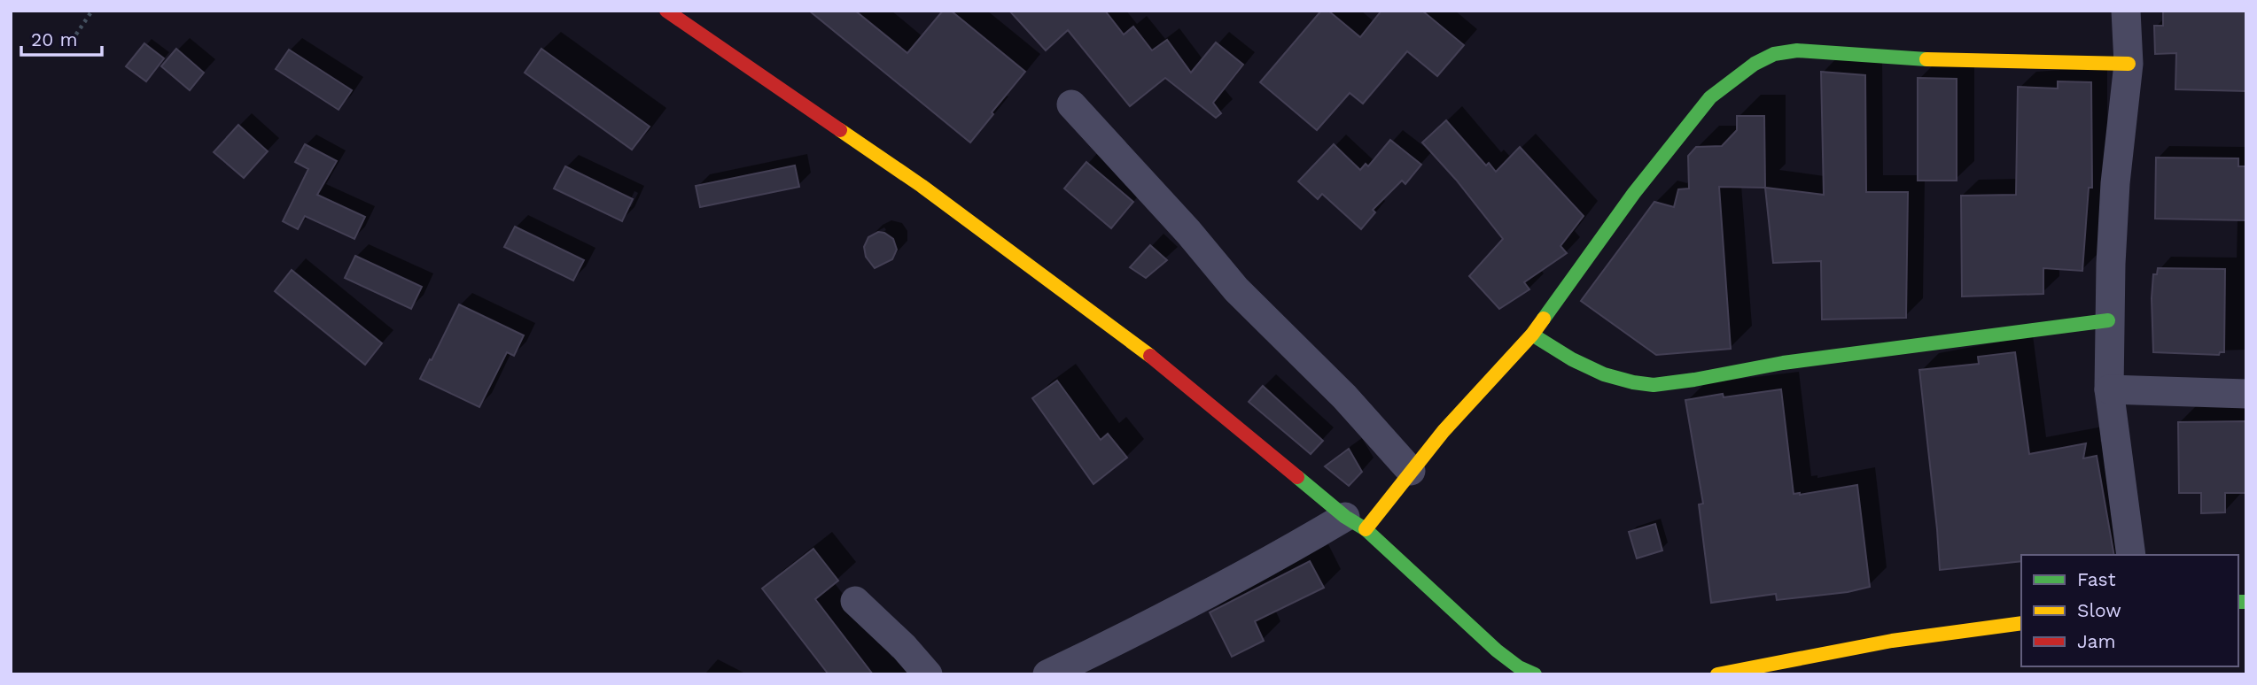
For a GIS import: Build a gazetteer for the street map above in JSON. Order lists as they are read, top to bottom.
{
  "legend": ["Fast", "Slow", "Jam"],
  "scale_bar": "20 m"
}
